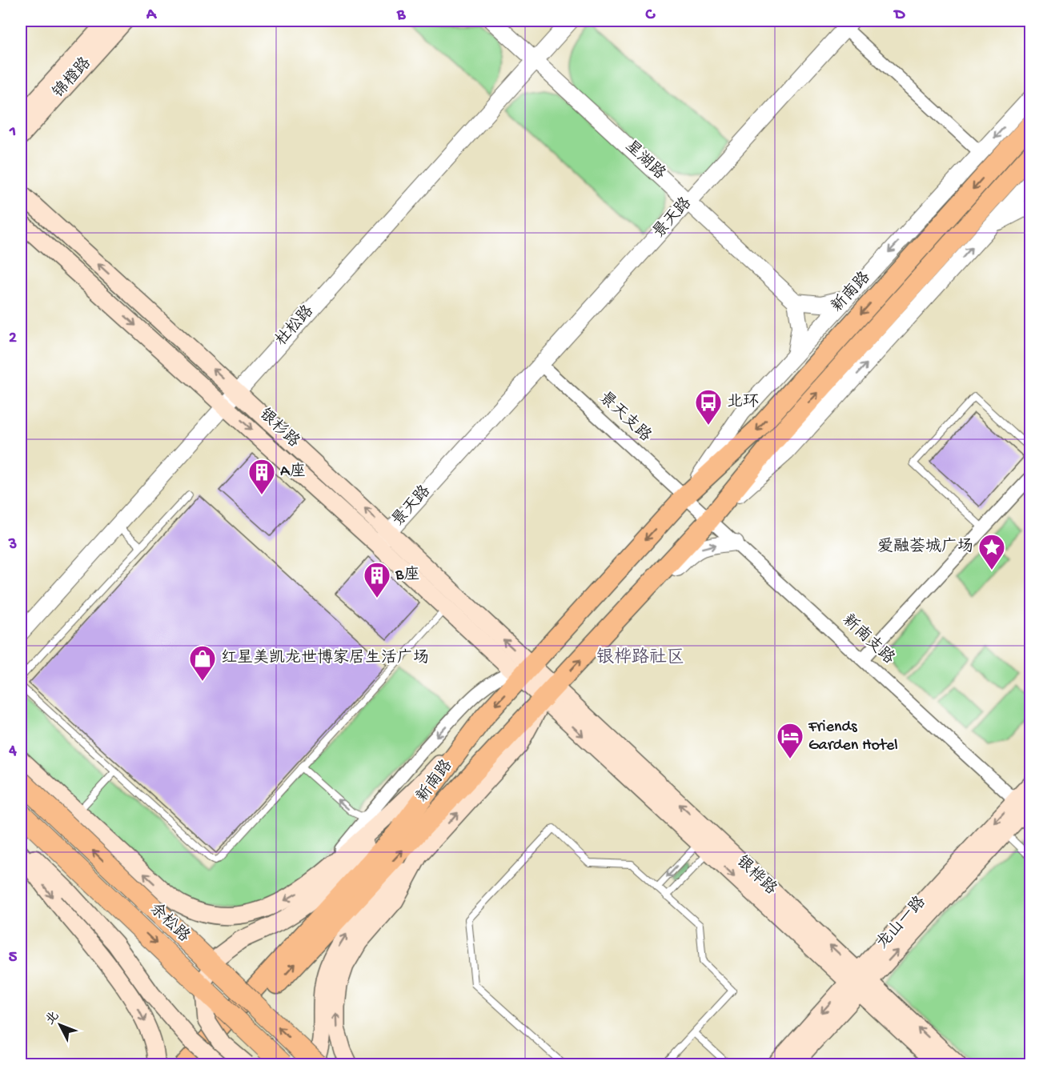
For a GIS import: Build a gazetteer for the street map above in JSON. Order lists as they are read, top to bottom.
{
  "streets": {
    "highway": ["余松路"],
    "main road": [
      "锦橙路",
      "新南路",
      "银杉路",
      "银桦路",
      "龙山一路"
    ],
    "street": [
      "星湖路",
      "景天路",
      "杜松路",
      "景天支路",
      "新南支路"
    ]
  },
  "crossings": [
    ["星湖路", "景天路"],
    ["星湖路", "杜松路"],
    ["景天路", "新南路"],
    ["景天路", "景天支路"],
    ["景天路", "银杉路"],
    ["新南路", "景天支路"],
    ["新南路", "银杉路"],
    ["新南路", "新南支路"],
    ["新南路", "银桦路"],
    ["杜松路", "银杉路"],
    ["景天支路", "新南支路"],
    ["银杉路", "银桦路"],
    ["新南支路", "龙山一路"],
    ["银桦路", "龙山一路"]
  ],
  "districts": ["银桦路社区"],
  "places": {
    "bus stop": ["北环"],
    "building": ["A座", "B座"],
    "place": ["爱融荟城广场"],
    "shop": ["红星美凯龙世博家居生活广场"],
    "hotel": ["Friends Garden Hotel"]
  },
  "north": "top left",
  "grid": {
    "columns": [
      "A",
      "B",
      "C",
      "D"
    ],
    "rows": [
      "1",
      "2",
      "3",
      "4",
      "5"
    ]
  }
}
